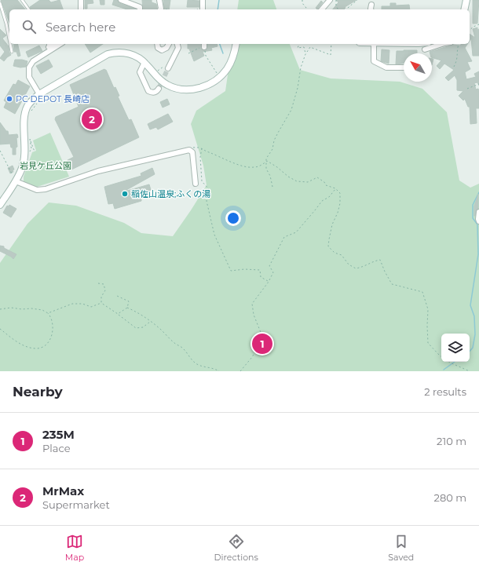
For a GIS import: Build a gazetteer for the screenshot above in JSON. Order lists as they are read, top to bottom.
{
  "parks": ["岩見ケ丘公園"],
  "places": ["PC DEPOT 長崎店", "稲佐山温泉;ふくの湯"],
  "north": "top left",
  "page": {
    "search": "Search here",
    "pins": ["2", "1"],
    "heading": ["Nearby", "2 results"],
    "list": [
      {
        "mark": "1",
        "name": "235M",
        "note": "Place",
        "value": "210 m"
      },
      {
        "mark": "2",
        "name": "MrMax",
        "note": "Supermarket",
        "value": "280 m"
      }
    ],
    "nav": ["Map", "Directions", "Saved"]
  }
}
